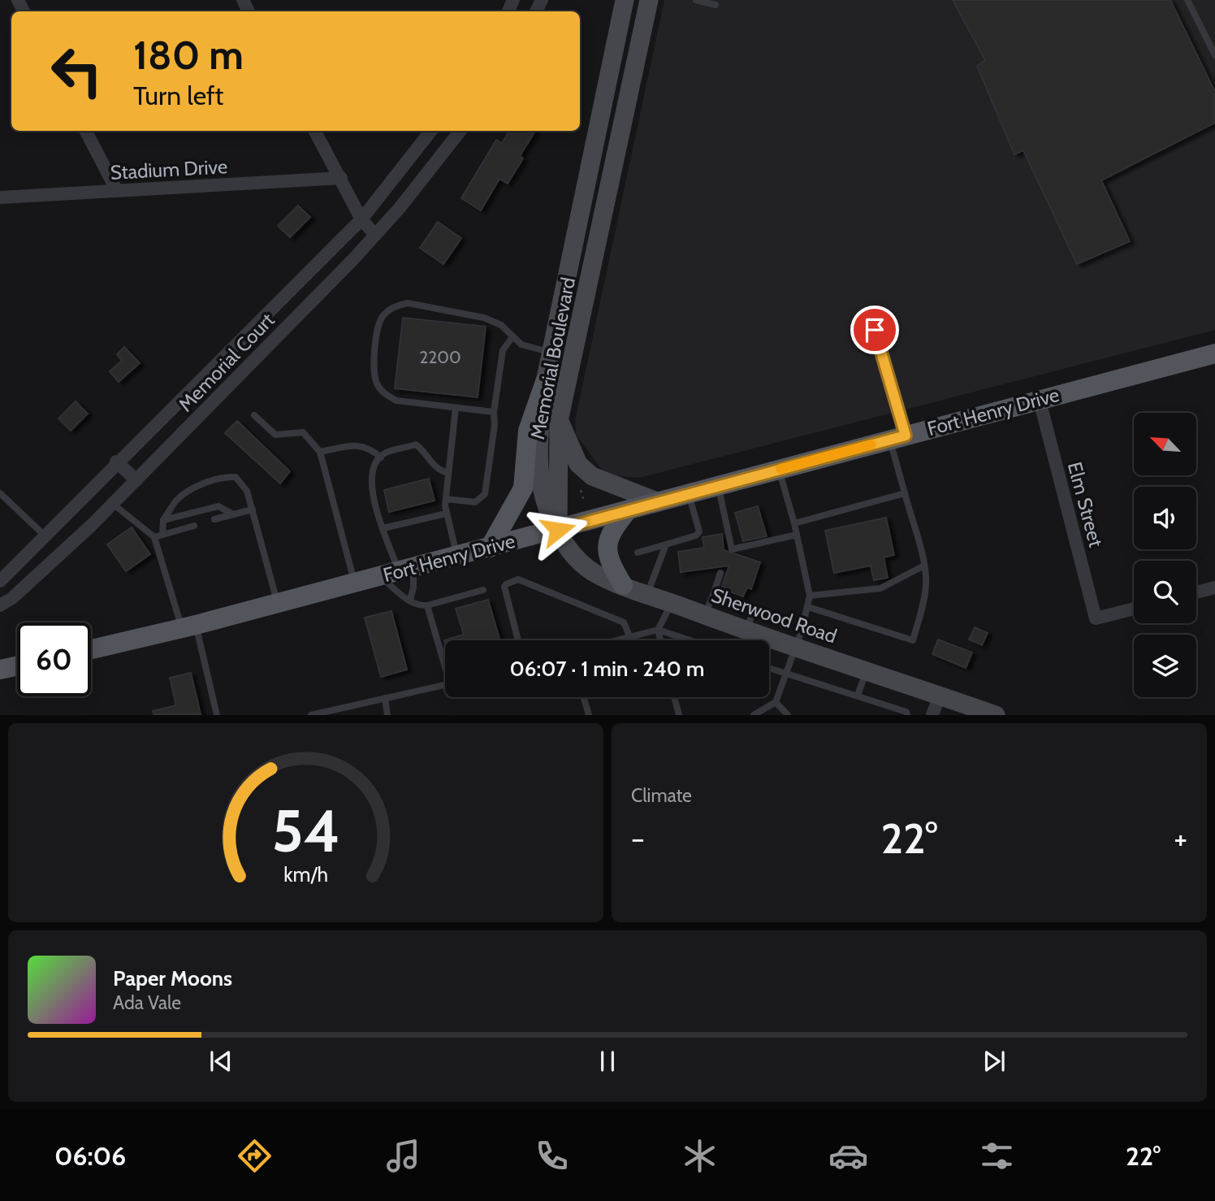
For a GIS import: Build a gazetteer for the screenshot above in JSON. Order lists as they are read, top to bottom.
{
  "streets": {
    "main road": ["Memorial Boulevard", "Fort Henry Drive", "Sherwood Road"],
    "street": ["Stadium Drive", "Memorial Court", "Elm Street"]
  },
  "crossings": [
    ["Memorial Boulevard", "Fort Henry Drive"],
    ["Memorial Boulevard", "Sherwood Road"],
    ["Fort Henry Drive", "Elm Street"],
    ["Fort Henry Drive", "Sherwood Road"]
  ],
  "house_numbers": ["2200"],
  "north": "top left",
  "page": {
    "turn": ["180 m", "Turn left"],
    "limit": "60",
    "trip": "06:07 · 1 min · 240 m",
    "tile": "Climate",
    "heat": ["−", "22°", "+"],
    "song": ["Paper Moons", "Ada Vale"],
    "tabs": ["06:06", "22°"],
    "gauge": ["54", "km/h"]
  }
}
